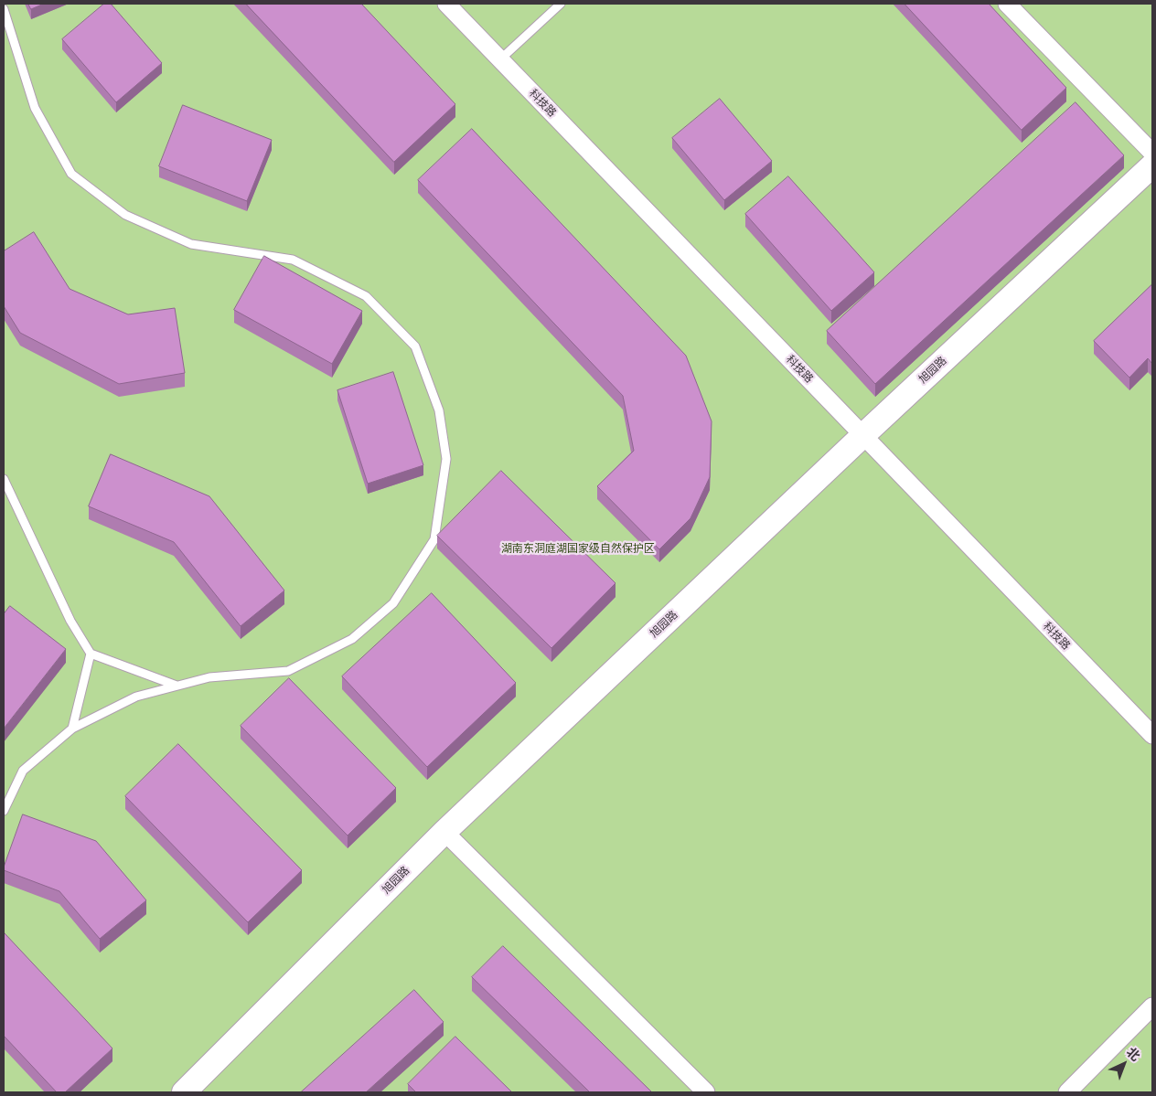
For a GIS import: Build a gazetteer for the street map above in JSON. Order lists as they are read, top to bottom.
{
  "streets": {
    "street": ["科技路", "旭园路"]
  },
  "crossings": [
    ["科技路", "旭园路"]
  ],
  "parks": ["湖南东洞庭湖国家级自然保护区"],
  "north": "top right"
}
